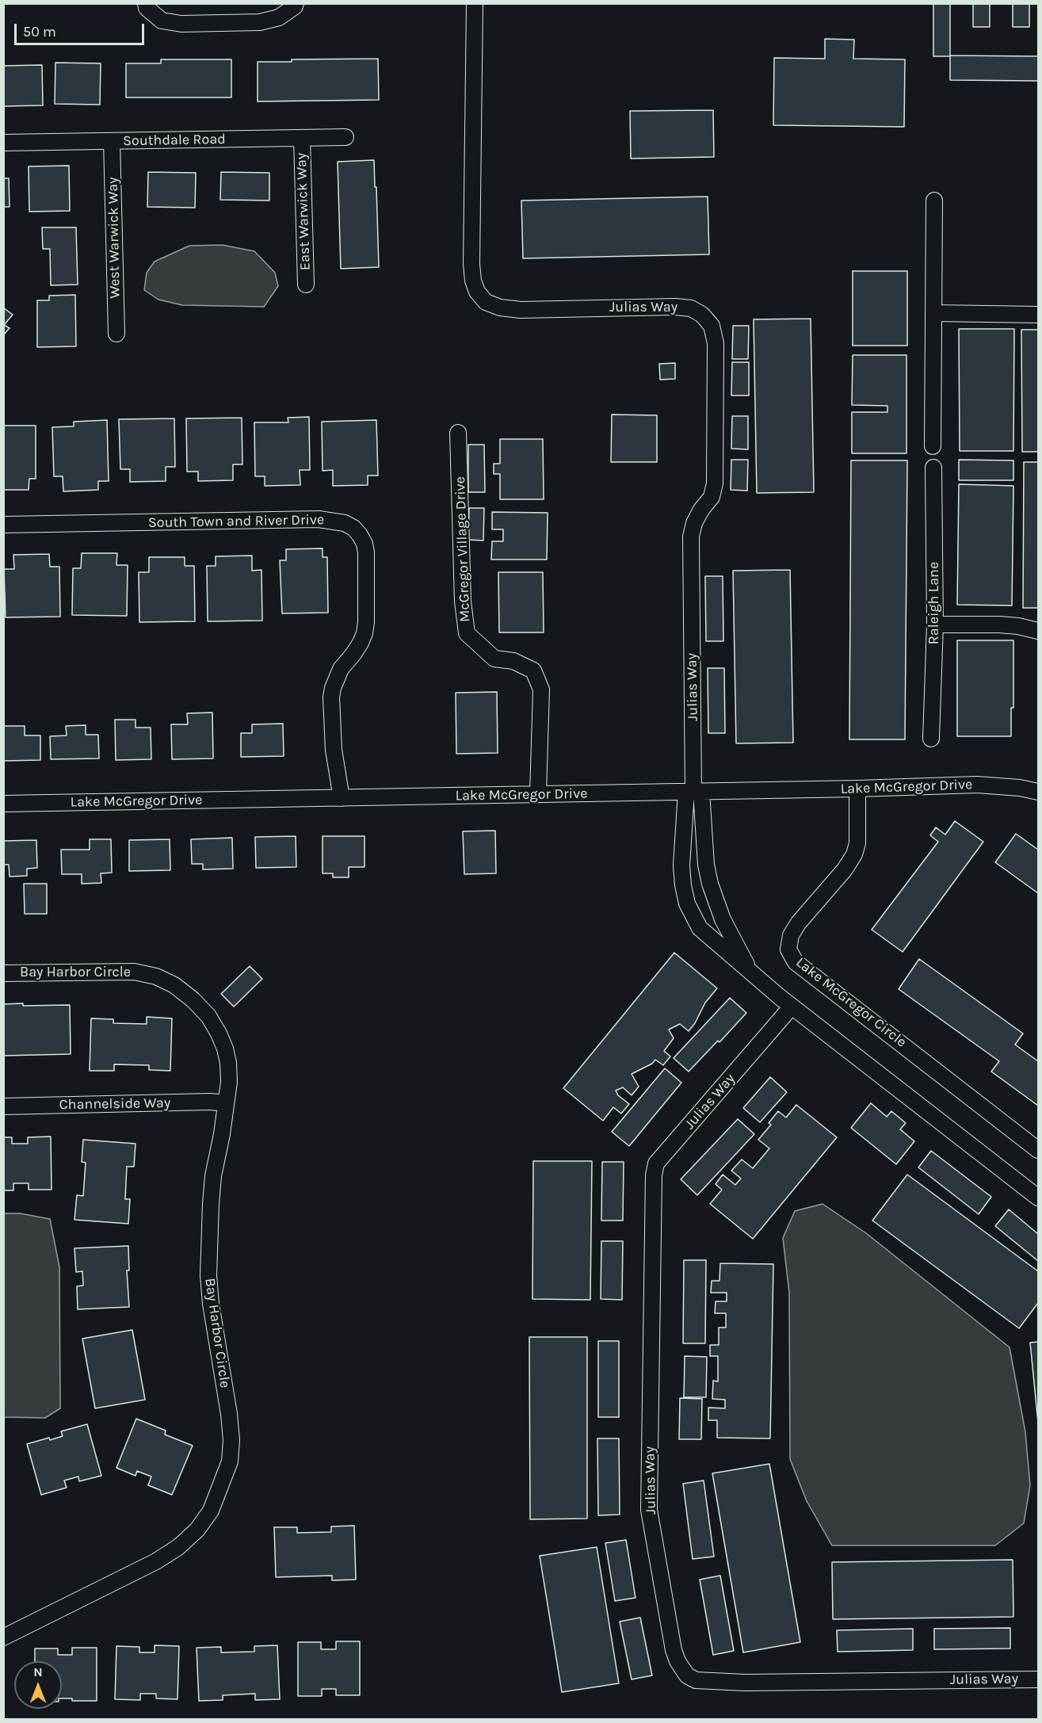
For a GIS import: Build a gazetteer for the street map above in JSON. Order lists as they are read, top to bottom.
{
  "streets": {
    "street": [
      "Southdale Road",
      "East Warwick Way",
      "West Warwick Way",
      "Julias Way",
      "South Town and River Drive",
      "McGregor Village Drive",
      "Raleigh Lane",
      "Lake McGregor Drive",
      "Bay Harbor Circle",
      "Lake McGregor Circle",
      "Channelside Way"
    ]
  },
  "crossings": [
    ["Southdale Road", "East Warwick Way"],
    ["Southdale Road", "West Warwick Way"],
    ["Julias Way", "Lake McGregor Drive"],
    ["South Town and River Drive", "Lake McGregor Drive"],
    ["McGregor Village Drive", "Lake McGregor Drive"],
    ["Lake McGregor Drive", "Lake McGregor Circle"],
    ["Bay Harbor Circle", "Channelside Way"]
  ],
  "scale_bar": "50 m",
  "north": "top"
}
